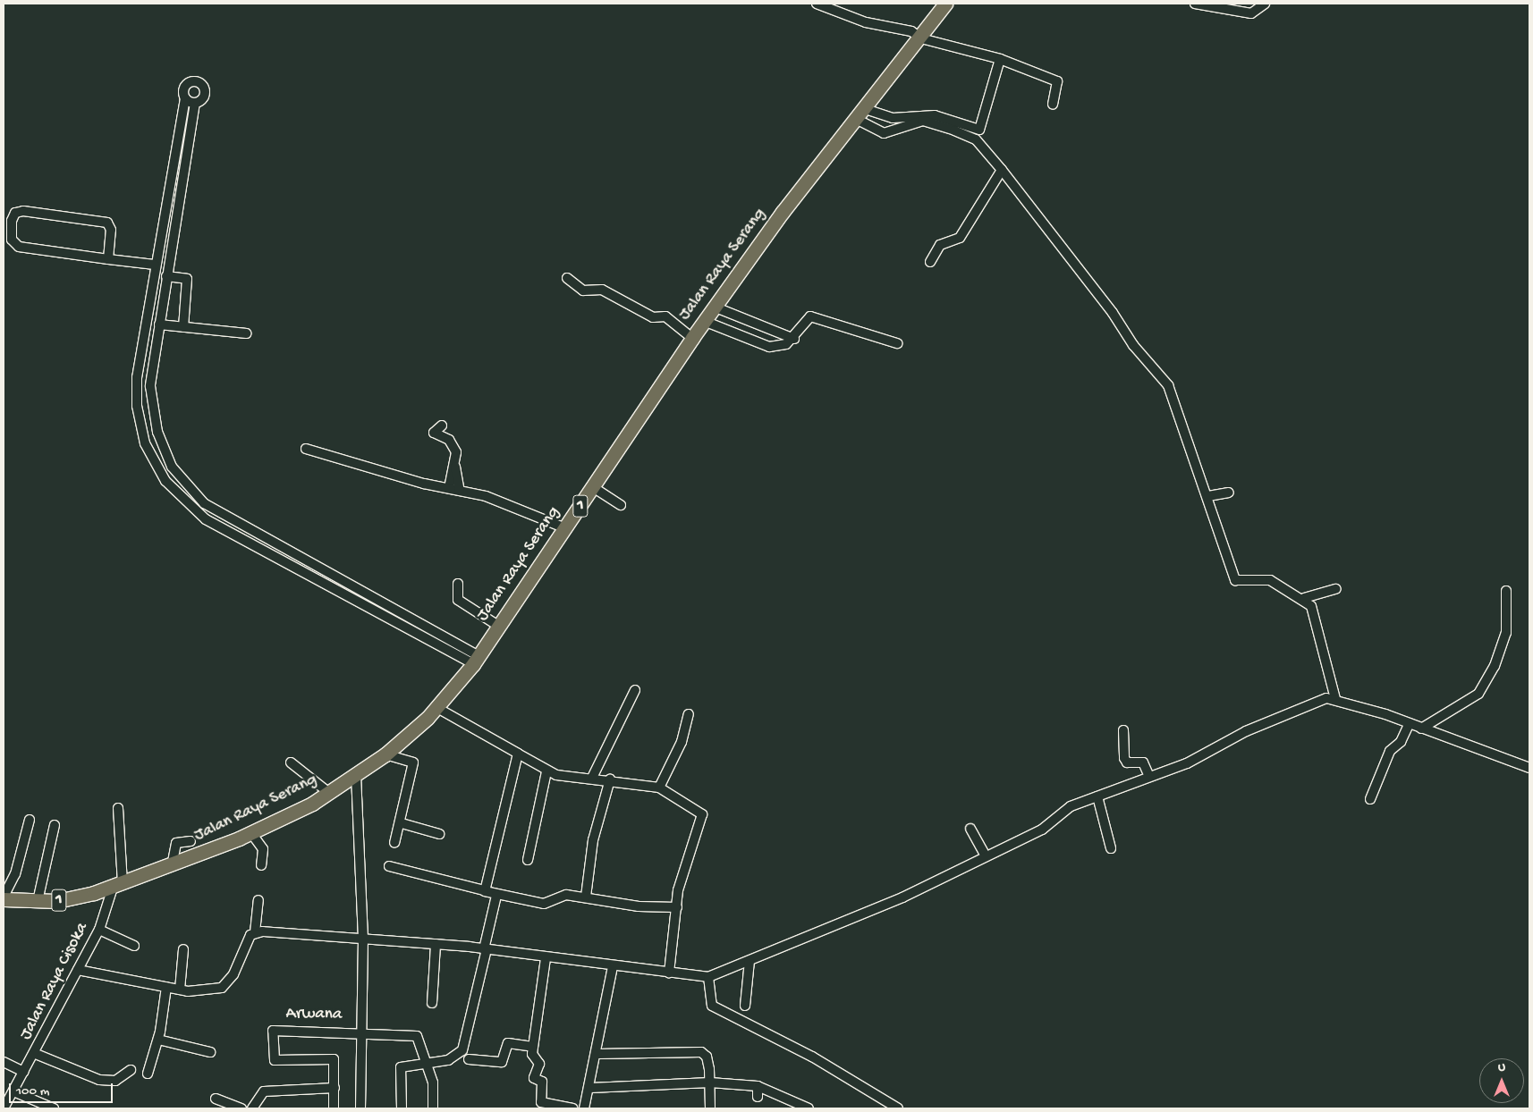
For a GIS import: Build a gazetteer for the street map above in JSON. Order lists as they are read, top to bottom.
{
  "streets": {
    "highway": ["Jalan Raya Serang", "1"],
    "street": ["Jalan Raya Cisoka", "Arwana"]
  },
  "crossings": [
    ["Jalan Raya Serang", "Jalan Raya Cisoka"]
  ],
  "scale_bar": "100 m",
  "north": "top"
}
